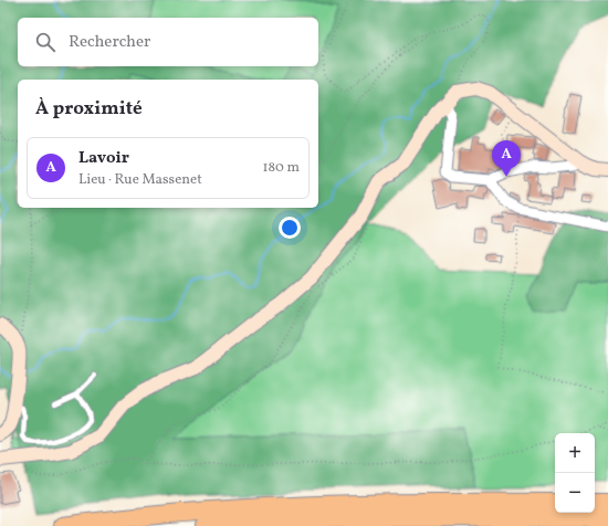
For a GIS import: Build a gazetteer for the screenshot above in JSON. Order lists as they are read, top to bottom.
{
  "page": {
    "search": "Rechercher",
    "heading": "À proximité",
    "list": [
      {
        "mark": "A",
        "name": "Lavoir",
        "note": "Lieu · Rue Massenet",
        "value": "180 m"
      }
    ],
    "pins": "A",
    "map_buttons": ["+", "−"]
  }
}
